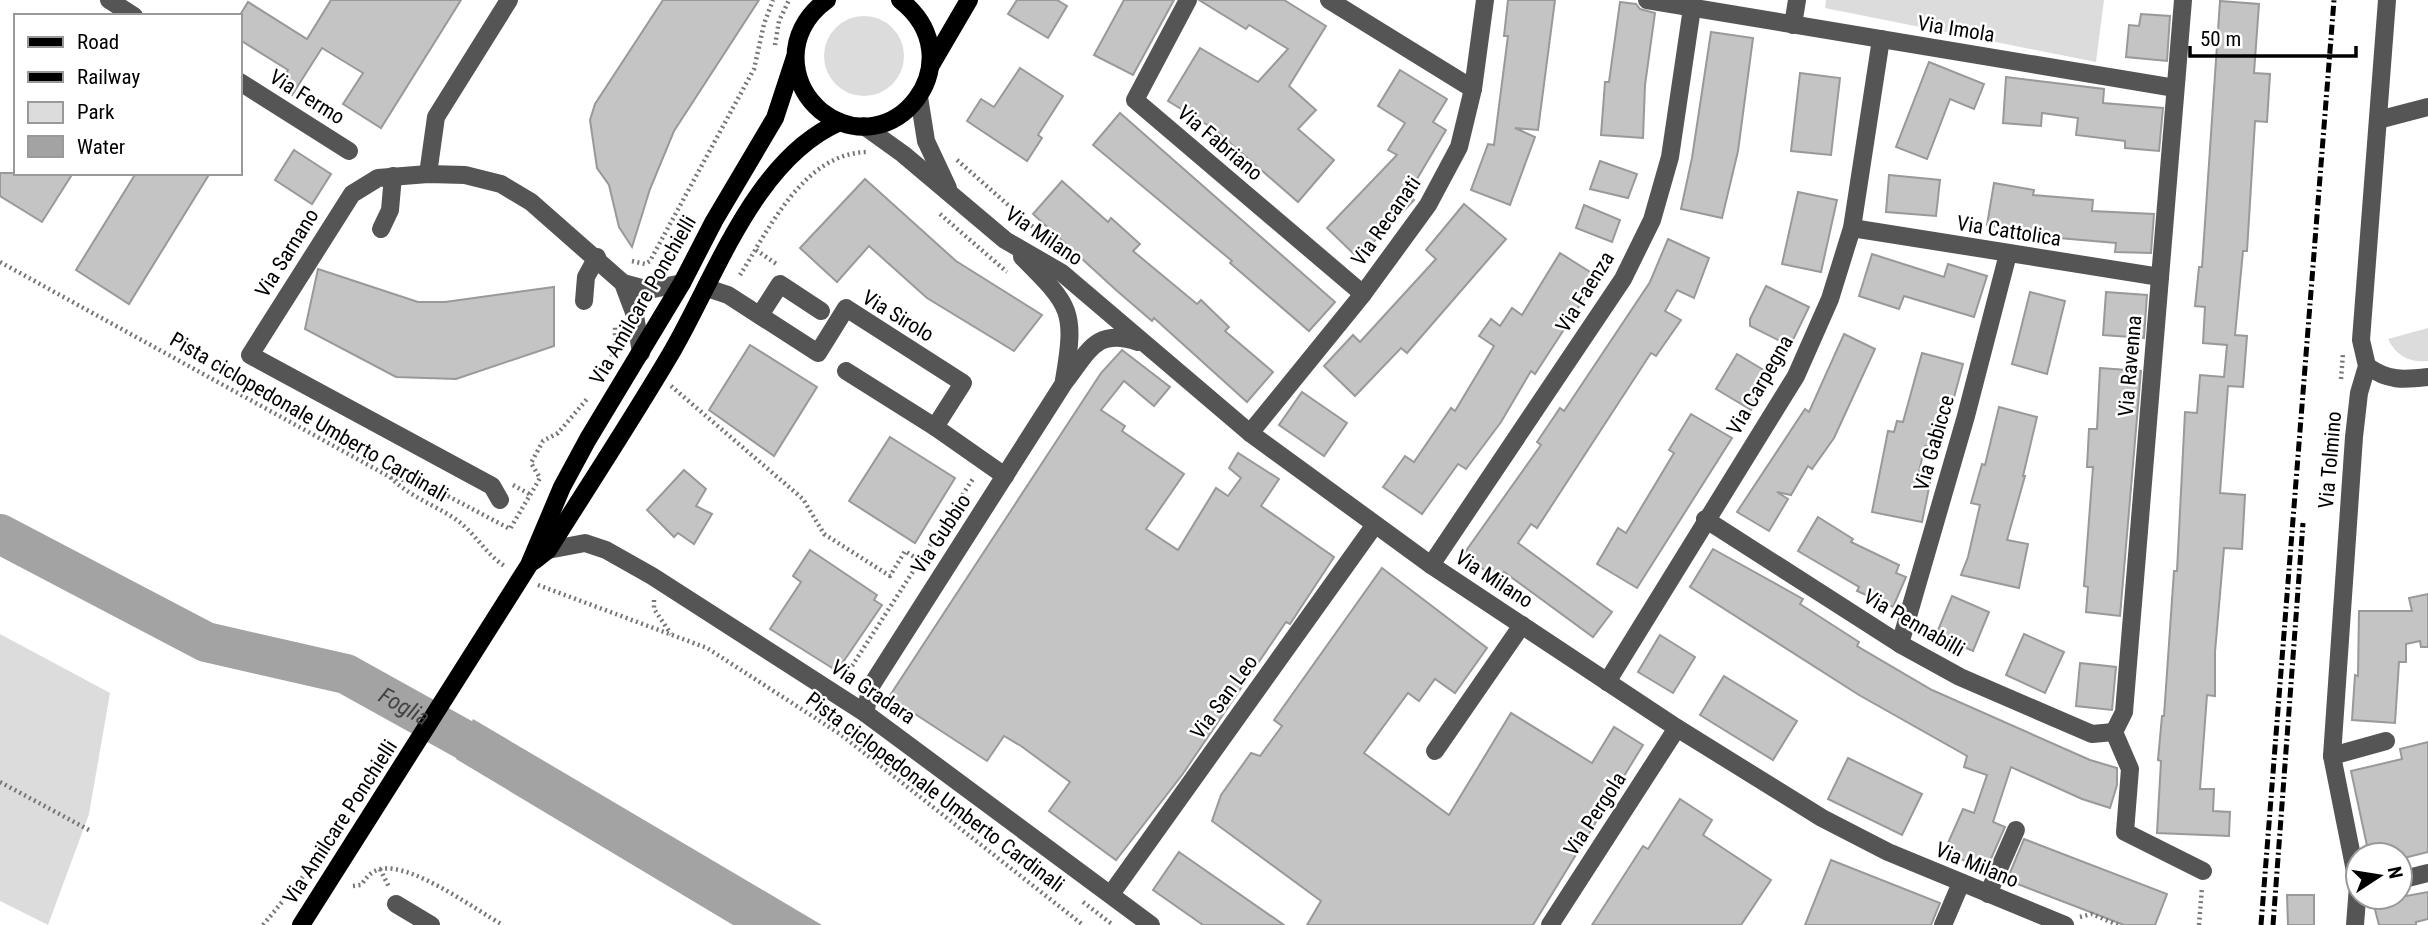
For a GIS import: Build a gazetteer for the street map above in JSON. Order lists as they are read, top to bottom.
{
  "streets": {
    "main road": ["Via Amilcare Ponchielli"],
    "street": [
      "Via Imola",
      "Via Fermo",
      "Via Fabriano",
      "Via Recanati",
      "Via Cattolica",
      "Via Milano",
      "Via Sarnano",
      "Via Faenza",
      "Via Sirolo",
      "Via Ravenna",
      "Via Carpegna",
      "Via Gabicce",
      "Via Tolmino",
      "Via Gubbio",
      "Via Pennabilli",
      "Via Gradara",
      "Via San Leo",
      "Via Pergola"
    ],
    "path": ["Pista ciclopedonale Umberto Cardinali"]
  },
  "crossings": [
    ["Via Imola", "Via Faenza"],
    ["Via Imola", "Via Ravenna"],
    ["Via Imola", "Via Carpegna"],
    ["Via Fabriano", "Via Recanati"],
    ["Via Recanati", "Via Milano"],
    ["Via Cattolica", "Via Ravenna"],
    ["Via Cattolica", "Via Carpegna"],
    ["Via Cattolica", "Via Gabicce"],
    ["Via Milano", "Via Faenza"],
    ["Via Milano", "Via Carpegna"],
    ["Via Milano", "Via Gubbio"],
    ["Via Milano", "Via San Leo"],
    ["Via Milano", "Via Pergola"],
    ["Via Sarnano", "Via Amilcare Ponchielli"],
    ["Via Amilcare Ponchielli", "Via Sirolo"],
    ["Via Amilcare Ponchielli", "Pista ciclopedonale Umberto Cardinali"],
    ["Via Amilcare Ponchielli", "Via Gradara"],
    ["Via Ravenna", "Via Pennabilli"],
    ["Via Carpegna", "Via Pennabilli"],
    ["Via Gabicce", "Via Pennabilli"],
    ["Via Gubbio", "Via Gradara"],
    ["Via Gradara", "Via San Leo"]
  ],
  "water": ["Foglia"],
  "legend": [
    "Road",
    "Railway",
    "Park",
    "Water"
  ],
  "scale_bar": "50 m",
  "north": "right"
}
